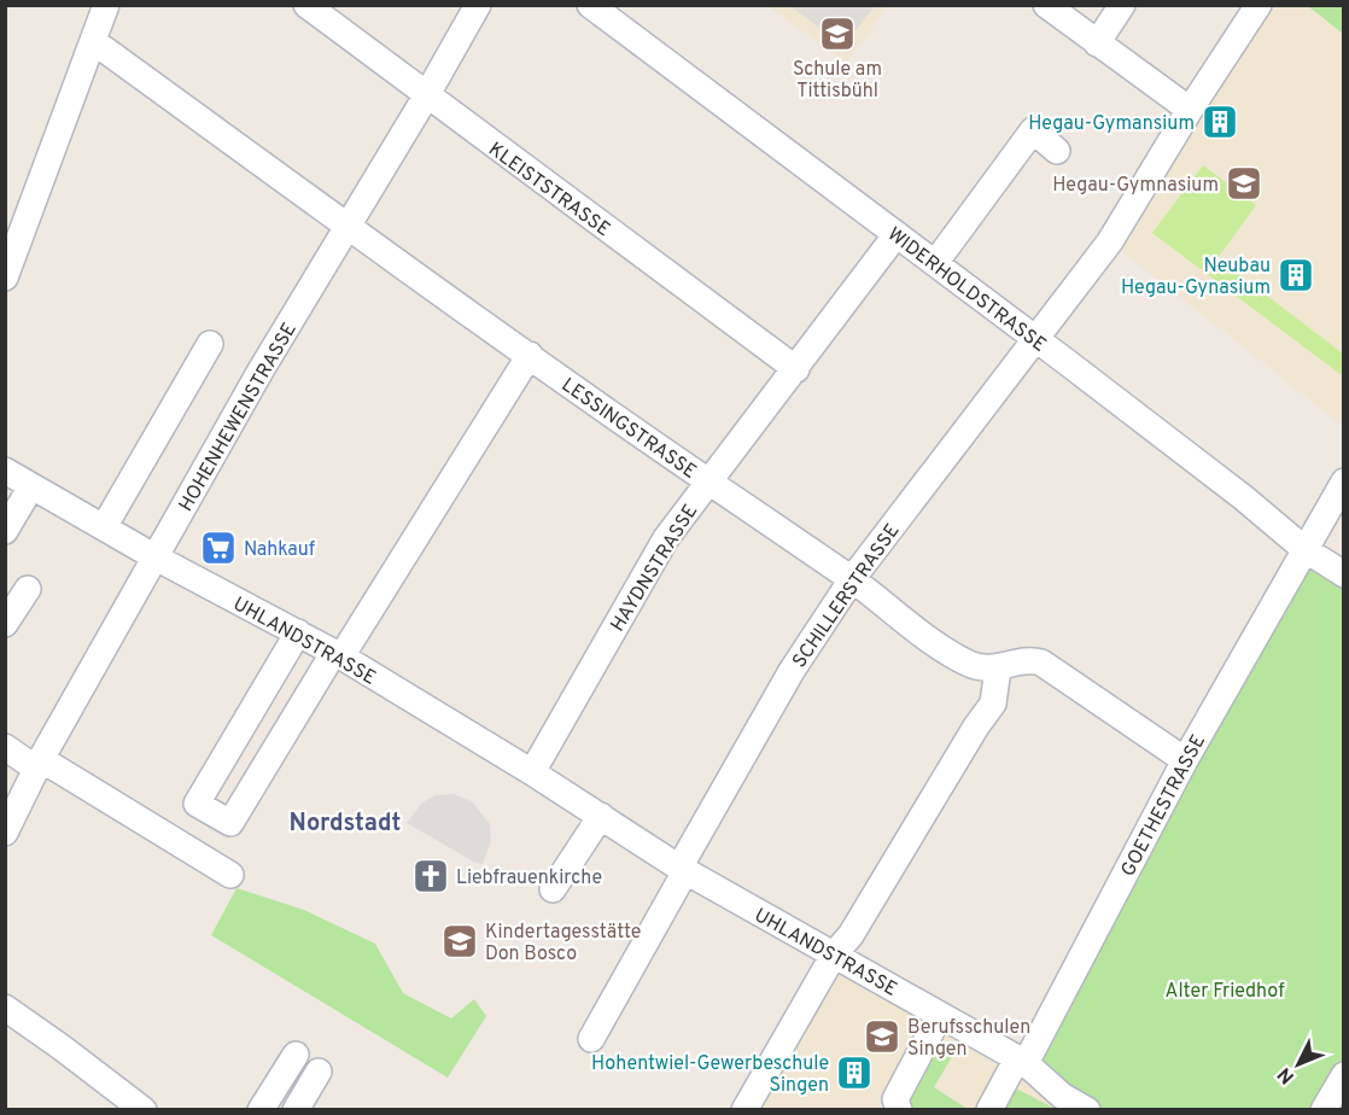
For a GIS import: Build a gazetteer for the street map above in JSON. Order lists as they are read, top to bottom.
{
  "streets": {
    "street": [
      "KLEISTSTRASSE",
      "WIDERHOLDSTRASSE",
      "HOHENHEWENSTRASSE",
      "LESSINGSTRASSE",
      "HAYDNSTRASSE",
      "SCHILLERSTRASSE",
      "UHLANDSTRASSE",
      "GOETHESTRASSE"
    ]
  },
  "crossings": [
    ["KLEISTSTRASSE", "HOHENHEWENSTRASSE"],
    ["KLEISTSTRASSE", "HAYDNSTRASSE"],
    ["WIDERHOLDSTRASSE", "HAYDNSTRASSE"],
    ["WIDERHOLDSTRASSE", "SCHILLERSTRASSE"],
    ["WIDERHOLDSTRASSE", "GOETHESTRASSE"],
    ["HOHENHEWENSTRASSE", "LESSINGSTRASSE"],
    ["HOHENHEWENSTRASSE", "UHLANDSTRASSE"],
    ["LESSINGSTRASSE", "HAYDNSTRASSE"],
    ["LESSINGSTRASSE", "SCHILLERSTRASSE"],
    ["LESSINGSTRASSE", "GOETHESTRASSE"],
    ["HAYDNSTRASSE", "UHLANDSTRASSE"],
    ["SCHILLERSTRASSE", "UHLANDSTRASSE"],
    ["UHLANDSTRASSE", "GOETHESTRASSE"]
  ],
  "districts": ["Nordstadt"],
  "parks": ["Alter Friedhof"],
  "places": {
    "school or university": [
      "Schule am Tittisbühl",
      "Hegau-Gymnasium",
      "Kindertagesstätte Don Bosco",
      "Berufsschulen Singen"
    ],
    "building": ["Hegau-Gymansium", "Neubau Hegau-Gynasium", "Hohentwiel-Gewerbeschule Singen"],
    "supermarket": ["Nahkauf"],
    "church": ["Liebfrauenkirche"]
  },
  "north": "bottom left"
}
